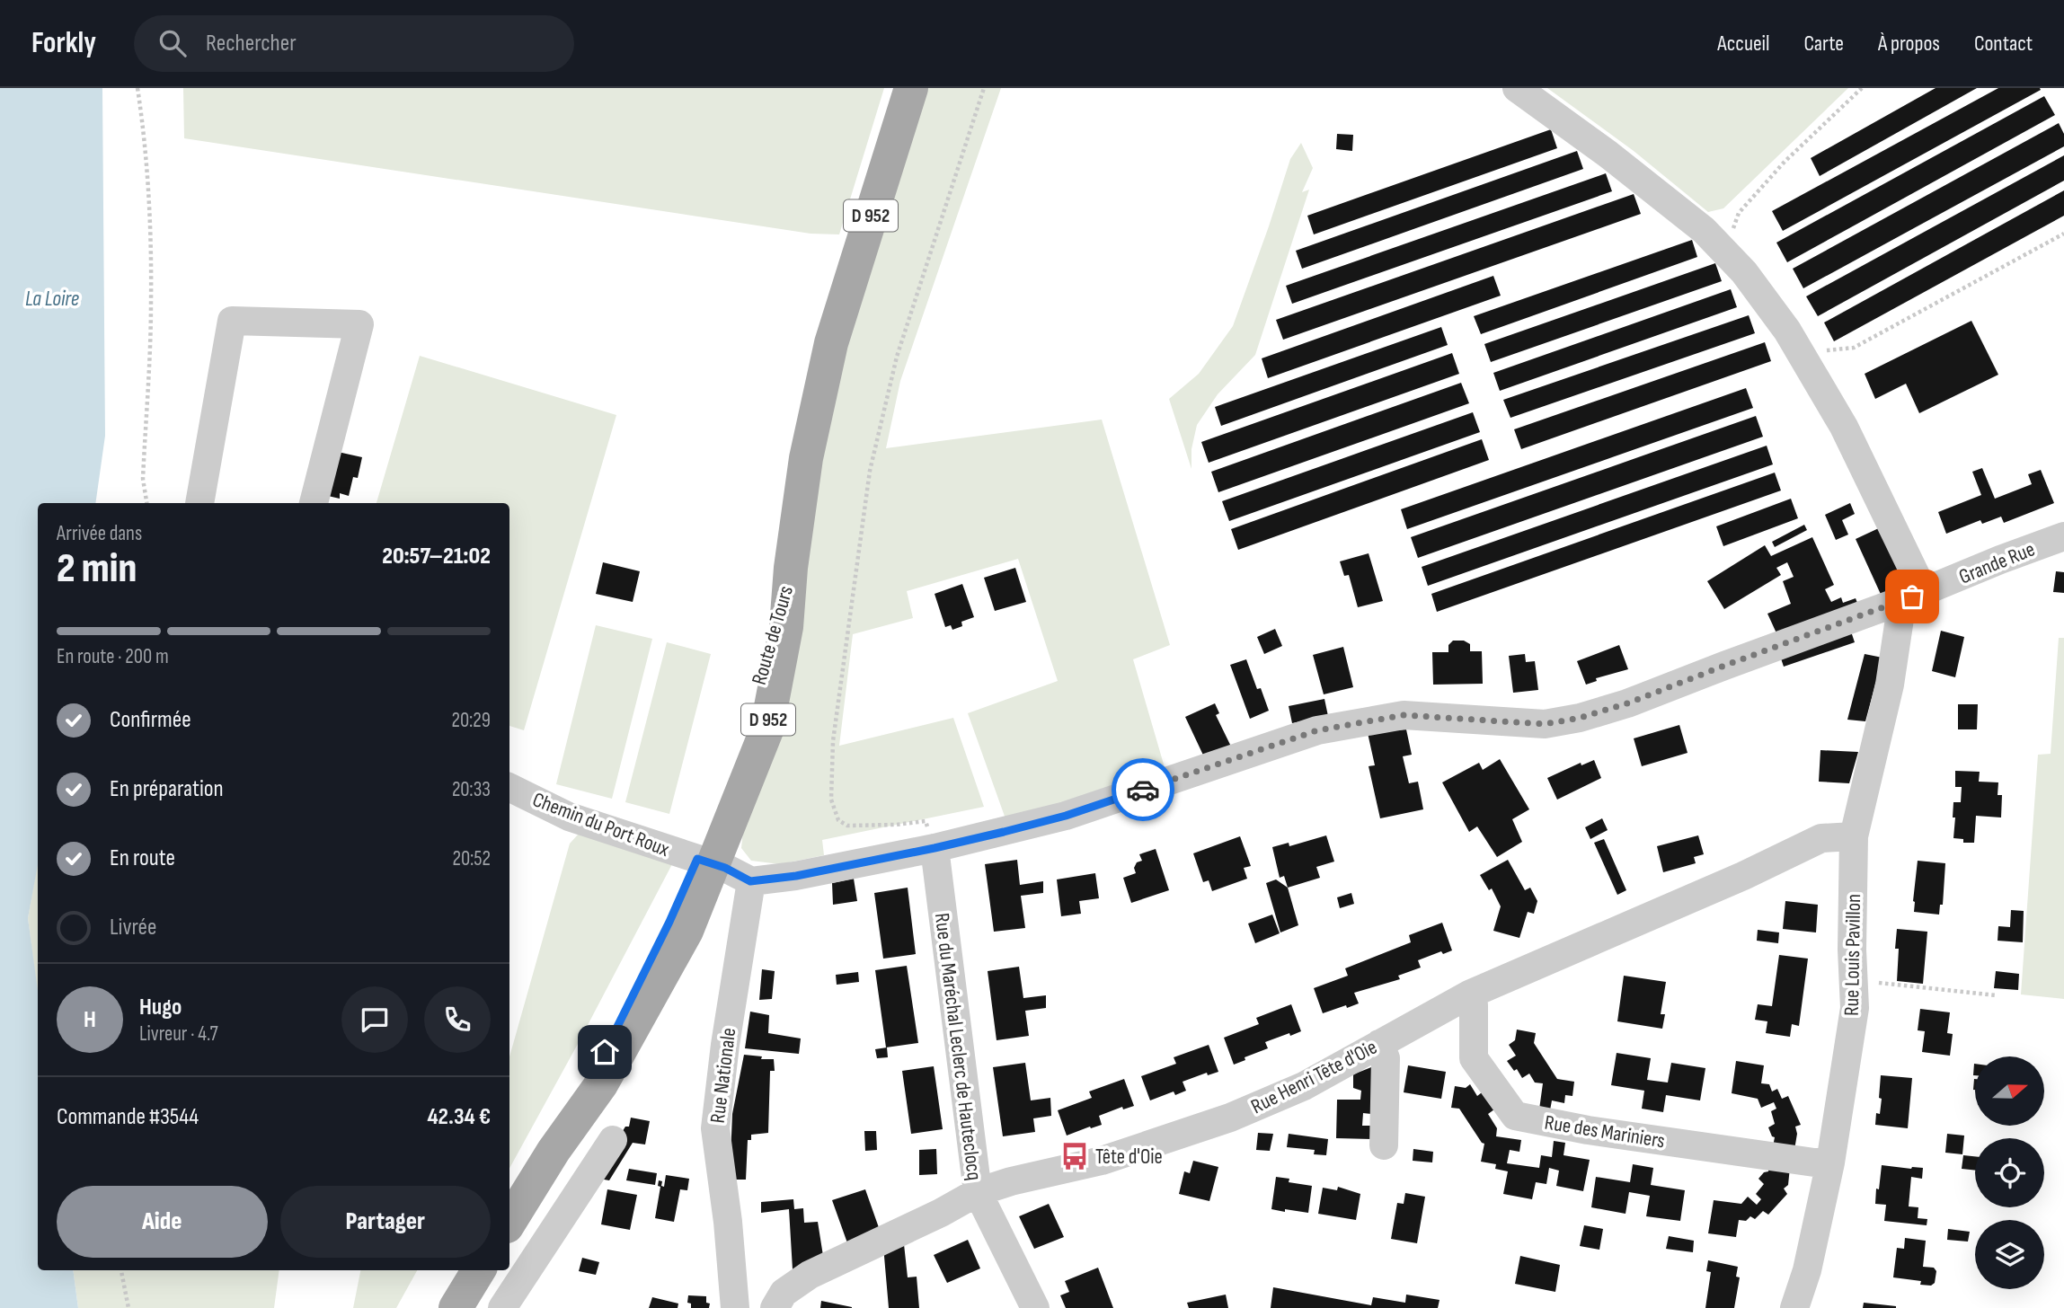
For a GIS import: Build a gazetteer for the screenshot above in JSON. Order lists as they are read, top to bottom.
{
  "streets": {
    "main road": ["D 952", "Route de Tours"],
    "street": [
      "Grande Rue",
      "Chemin du Port Roux",
      "Rue Louis Pavillon",
      "Rue du Maréchal Leclerc de Hauteclocq",
      "Rue Nationale",
      "Rue Henri Tête d'Oie",
      "Rue des Mariniers"
    ]
  },
  "crossings": [
    ["Grande Rue", "Rue Louis Pavillon"],
    ["Grande Rue", "Rue du Maréchal Leclerc de Hauteclocq"],
    ["Grande Rue", "Rue Nationale"],
    ["Route de Tours", "Chemin du Port Roux"],
    ["Rue Louis Pavillon", "Rue Henri Tête d'Oie"],
    ["Rue Louis Pavillon", "Rue des Mariniers"],
    ["Rue du Maréchal Leclerc de Hauteclocq", "Rue Henri Tête d'Oie"],
    ["Rue Henri Tête d'Oie", "Rue des Mariniers"]
  ],
  "water": ["La Loire"],
  "places": {
    "bus stop": ["Tête d'Oie"]
  },
  "north": "right",
  "page": {
    "header": "Forkly",
    "search": "Rechercher",
    "nav": [
      "Accueil",
      "Carte",
      "À propos",
      "Contact"
    ],
    "heading": ["2 min", "Arrivée dans", "20:57–21:02"],
    "panel": [
      "Hugo",
      "Livreur · 4.7",
      "Commande #3544",
      "42.34 €"
    ],
    "bar": "En route · 200 m",
    "list": [
      ["Confirmée", "20:29"],
      ["En préparation", "20:33"],
      ["En route", "20:52"],
      "Livrée"
    ],
    "round": "H",
    "buttons": ["Aide", "Partager"]
  }
}
